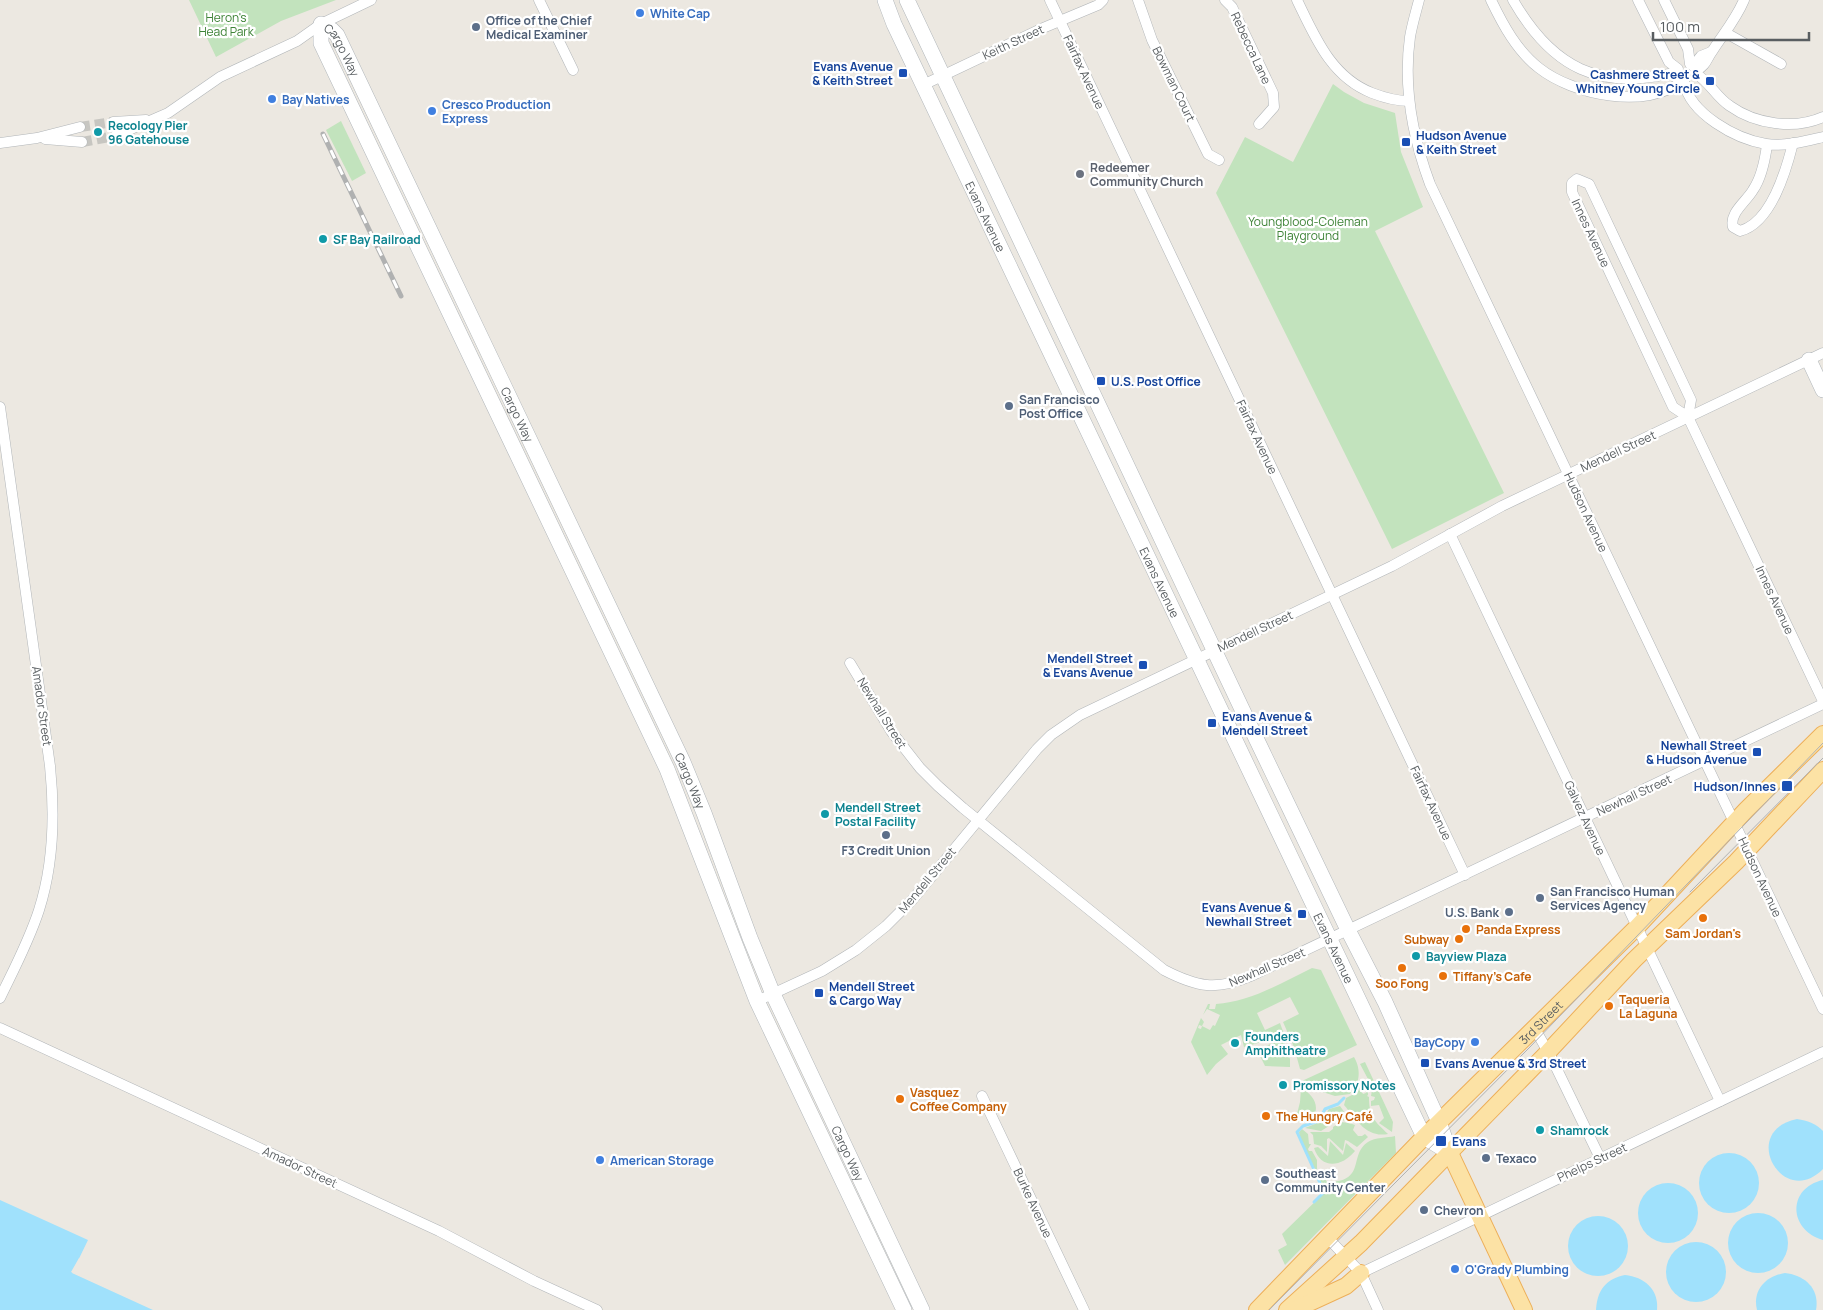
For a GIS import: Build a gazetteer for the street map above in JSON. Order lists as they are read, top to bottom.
{
  "streets": {
    "main road": ["Cargo Way", "Evans Avenue", "3rd Street"],
    "street": [
      "Keith Street",
      "Rebecca Lane",
      "Fairfax Avenue",
      "Bowman Court",
      "Innes Avenue",
      "Mendell Street",
      "Hudson Avenue",
      "Amador Street",
      "Newhall Street",
      "Galvez Avenue",
      "Phelps Street",
      "Burke Avenue"
    ]
  },
  "crossings": [
    ["Keith Street", "Fairfax Avenue"],
    ["Keith Street", "Evans Avenue"],
    ["Cargo Way", "Mendell Street"],
    ["Fairfax Avenue", "Mendell Street"],
    ["Fairfax Avenue", "Newhall Street"],
    ["Evans Avenue", "Mendell Street"],
    ["Evans Avenue", "Newhall Street"],
    ["Evans Avenue", "3rd Street"],
    ["Evans Avenue", "Phelps Street"],
    ["Innes Avenue", "Mendell Street"],
    ["Innes Avenue", "Newhall Street"],
    ["Mendell Street", "Hudson Avenue"],
    ["Mendell Street", "Newhall Street"],
    ["Mendell Street", "Galvez Avenue"],
    ["Hudson Avenue", "Newhall Street"],
    ["Hudson Avenue", "3rd Street"],
    ["Newhall Street", "Galvez Avenue"],
    ["Galvez Avenue", "3rd Street"],
    ["Galvez Avenue", "Phelps Street"]
  ],
  "parks": ["Heron's Head Park", "Youngblood-Coleman Playground"],
  "places": {
    "other": [
      "White Cap",
      "Office of the Chief Medical Examiner",
      "Bay Natives",
      "Cresco Production Express",
      "Recology Pier 96 Gatehouse",
      "Redeemer Community Church",
      "SF Bay Railroad",
      "San Francisco Post Office",
      "Mendell Street Postal Facility",
      "F3 Credit Union",
      "San Francisco Human Services Agency",
      "U.S. Bank",
      "Sam Jordan's",
      "Panda Express",
      "Subway",
      "Bayview Plaza",
      "Soo Fong",
      "Tiffany's Cafe",
      "Taqueria La Laguna",
      "BayCopy",
      "Founders Amphitheatre",
      "Promissory Notes",
      "Vasquez Coffee Company",
      "The Hungry Café",
      "Shamrock",
      "Texaco",
      "American Storage",
      "Southeast Community Center",
      "Chevron",
      "O'Grady Plumbing"
    ],
    "transit": [
      "Evans Avenue & Keith Street",
      "Cashmere Street & Whitney Young Circle",
      "Hudson Avenue & Keith Street",
      "U.S. Post Office",
      "Mendell Street & Evans Avenue",
      "Evans Avenue & Mendell Street",
      "Newhall Street & Hudson Avenue",
      "Hudson/Innes",
      "Evans Avenue & Newhall Street",
      "Mendell Street & Cargo Way",
      "Evans Avenue & 3rd Street",
      "Evans"
    ]
  },
  "scale_bar": "100 m"
}
